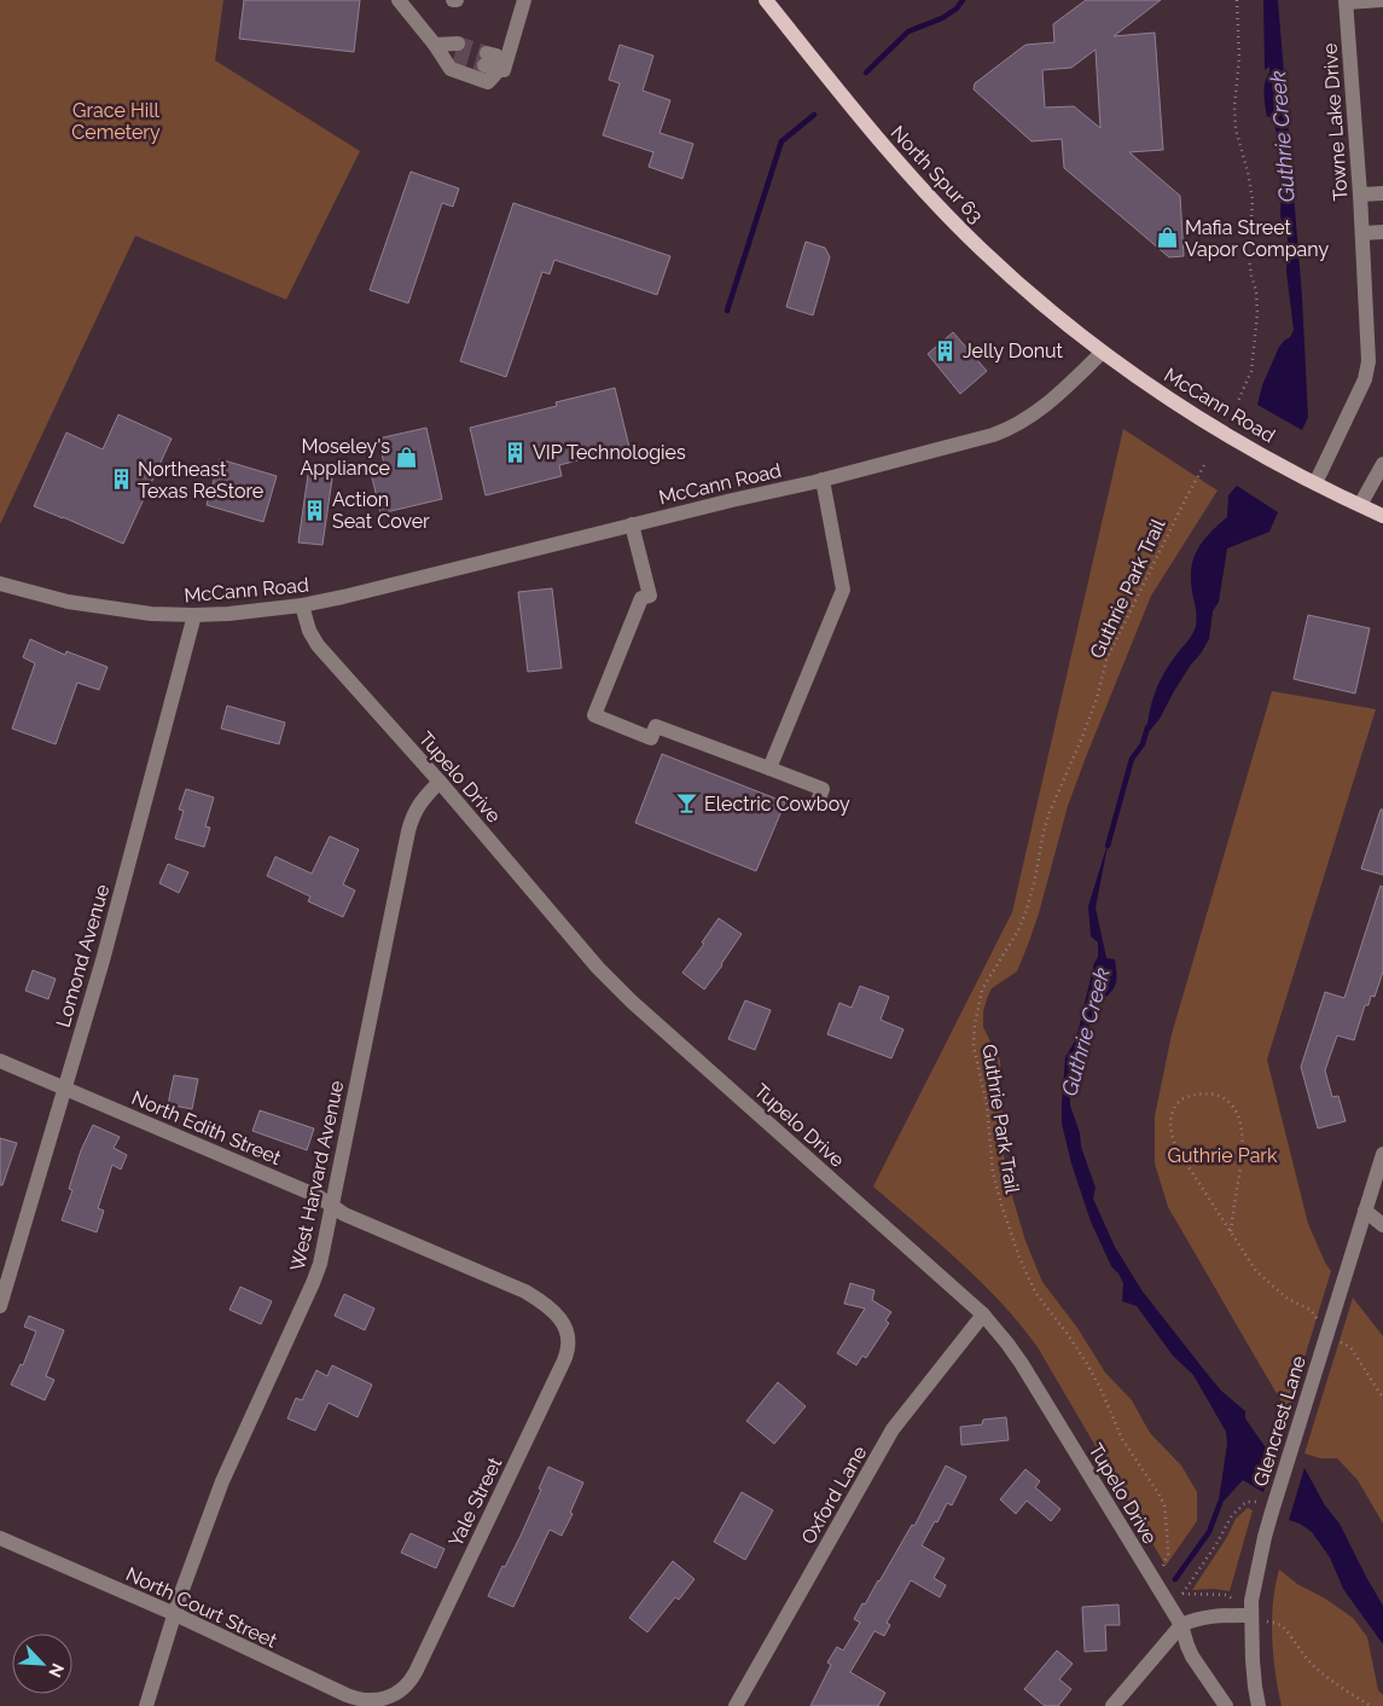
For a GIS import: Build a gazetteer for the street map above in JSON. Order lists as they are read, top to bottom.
{
  "streets": {
    "main road": ["North Spur 63", "McCann Road"],
    "street": [
      "Towne Lake Drive",
      "Tupelo Drive",
      "Lomond Avenue",
      "North Edith Street",
      "West Harvard Avenue",
      "Glencrest Lane",
      "Oxford Lane",
      "Yale Street",
      "North Court Street"
    ],
    "path": ["Guthrie Park Trail"]
  },
  "crossings": [
    ["Towne Lake Drive", "McCann Road"],
    ["North Spur 63", "McCann Road"],
    ["McCann Road", "Tupelo Drive"],
    ["McCann Road", "Lomond Avenue"],
    ["Tupelo Drive", "West Harvard Avenue"],
    ["Tupelo Drive", "Oxford Lane"],
    ["Lomond Avenue", "North Edith Street"],
    ["North Edith Street", "West Harvard Avenue"],
    ["North Edith Street", "Yale Street"],
    ["West Harvard Avenue", "North Court Street"],
    ["Yale Street", "North Court Street"]
  ],
  "water": ["Guthrie Creek"],
  "parks": ["Grace Hill Cemetery", "Guthrie Park"],
  "places": {
    "shop": ["Mafia Street Vapor Company", "Moseley's Appliance"],
    "building": [
      "Jelly Donut",
      "VIP Technologies",
      "Northeast Texas ReStore",
      "Action Seat Cover"
    ],
    "bar": ["Electric Cowboy"]
  },
  "north": "bottom right"
}
